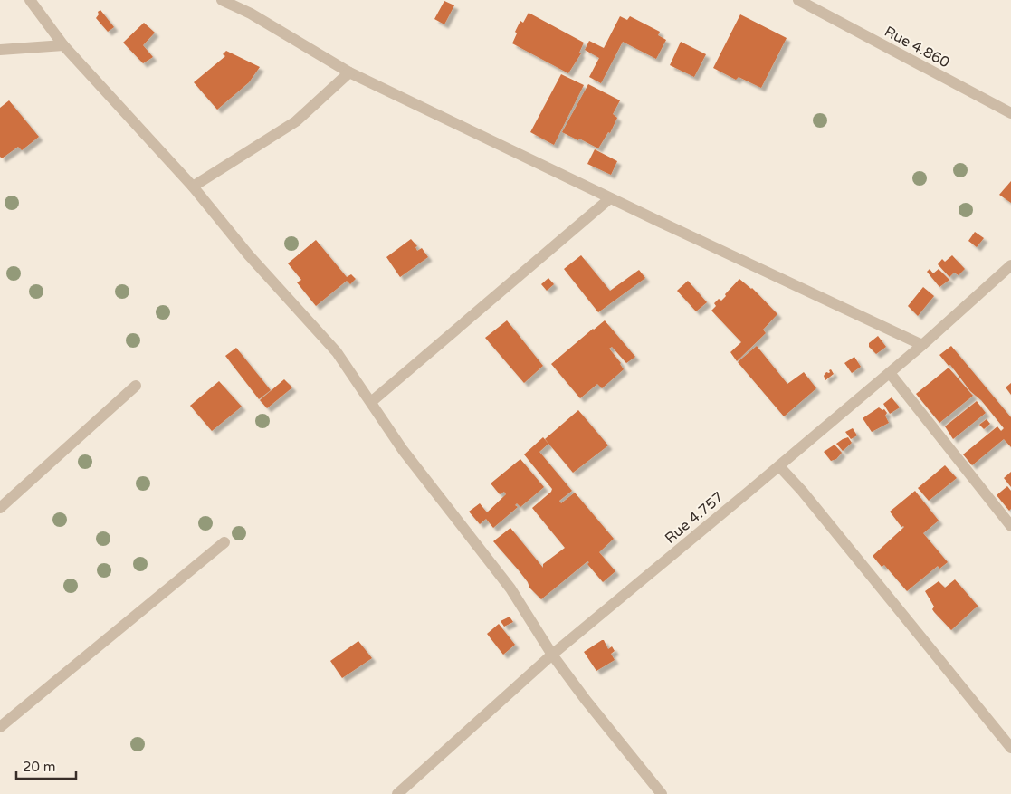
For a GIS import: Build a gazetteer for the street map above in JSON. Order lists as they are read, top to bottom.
{
  "streets": {
    "street": ["Rue 4.860", "Rue 4.757"]
  },
  "scale_bar": "20 m"
}
